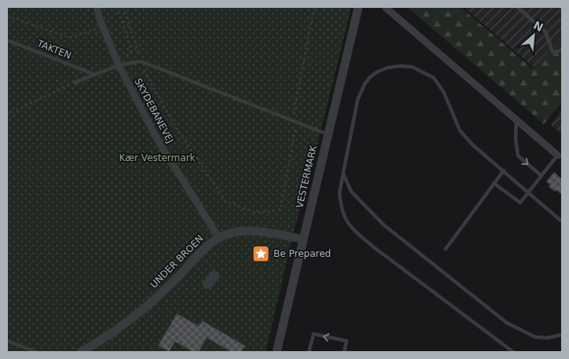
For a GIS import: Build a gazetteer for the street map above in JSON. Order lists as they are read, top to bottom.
{
  "streets": {
    "street": ["SKYDEBANEVEJ", "VESTERMARK", "UNDER BROEN"],
    "lane": ["TAKTEN"]
  },
  "crossings": [
    ["SKYDEBANEVEJ", "UNDER BROEN"],
    ["VESTERMARK", "UNDER BROEN"]
  ],
  "parks": ["Kær Vestermark"],
  "places": {
    "place": ["Be Prepared"]
  },
  "north": "top right"
}
